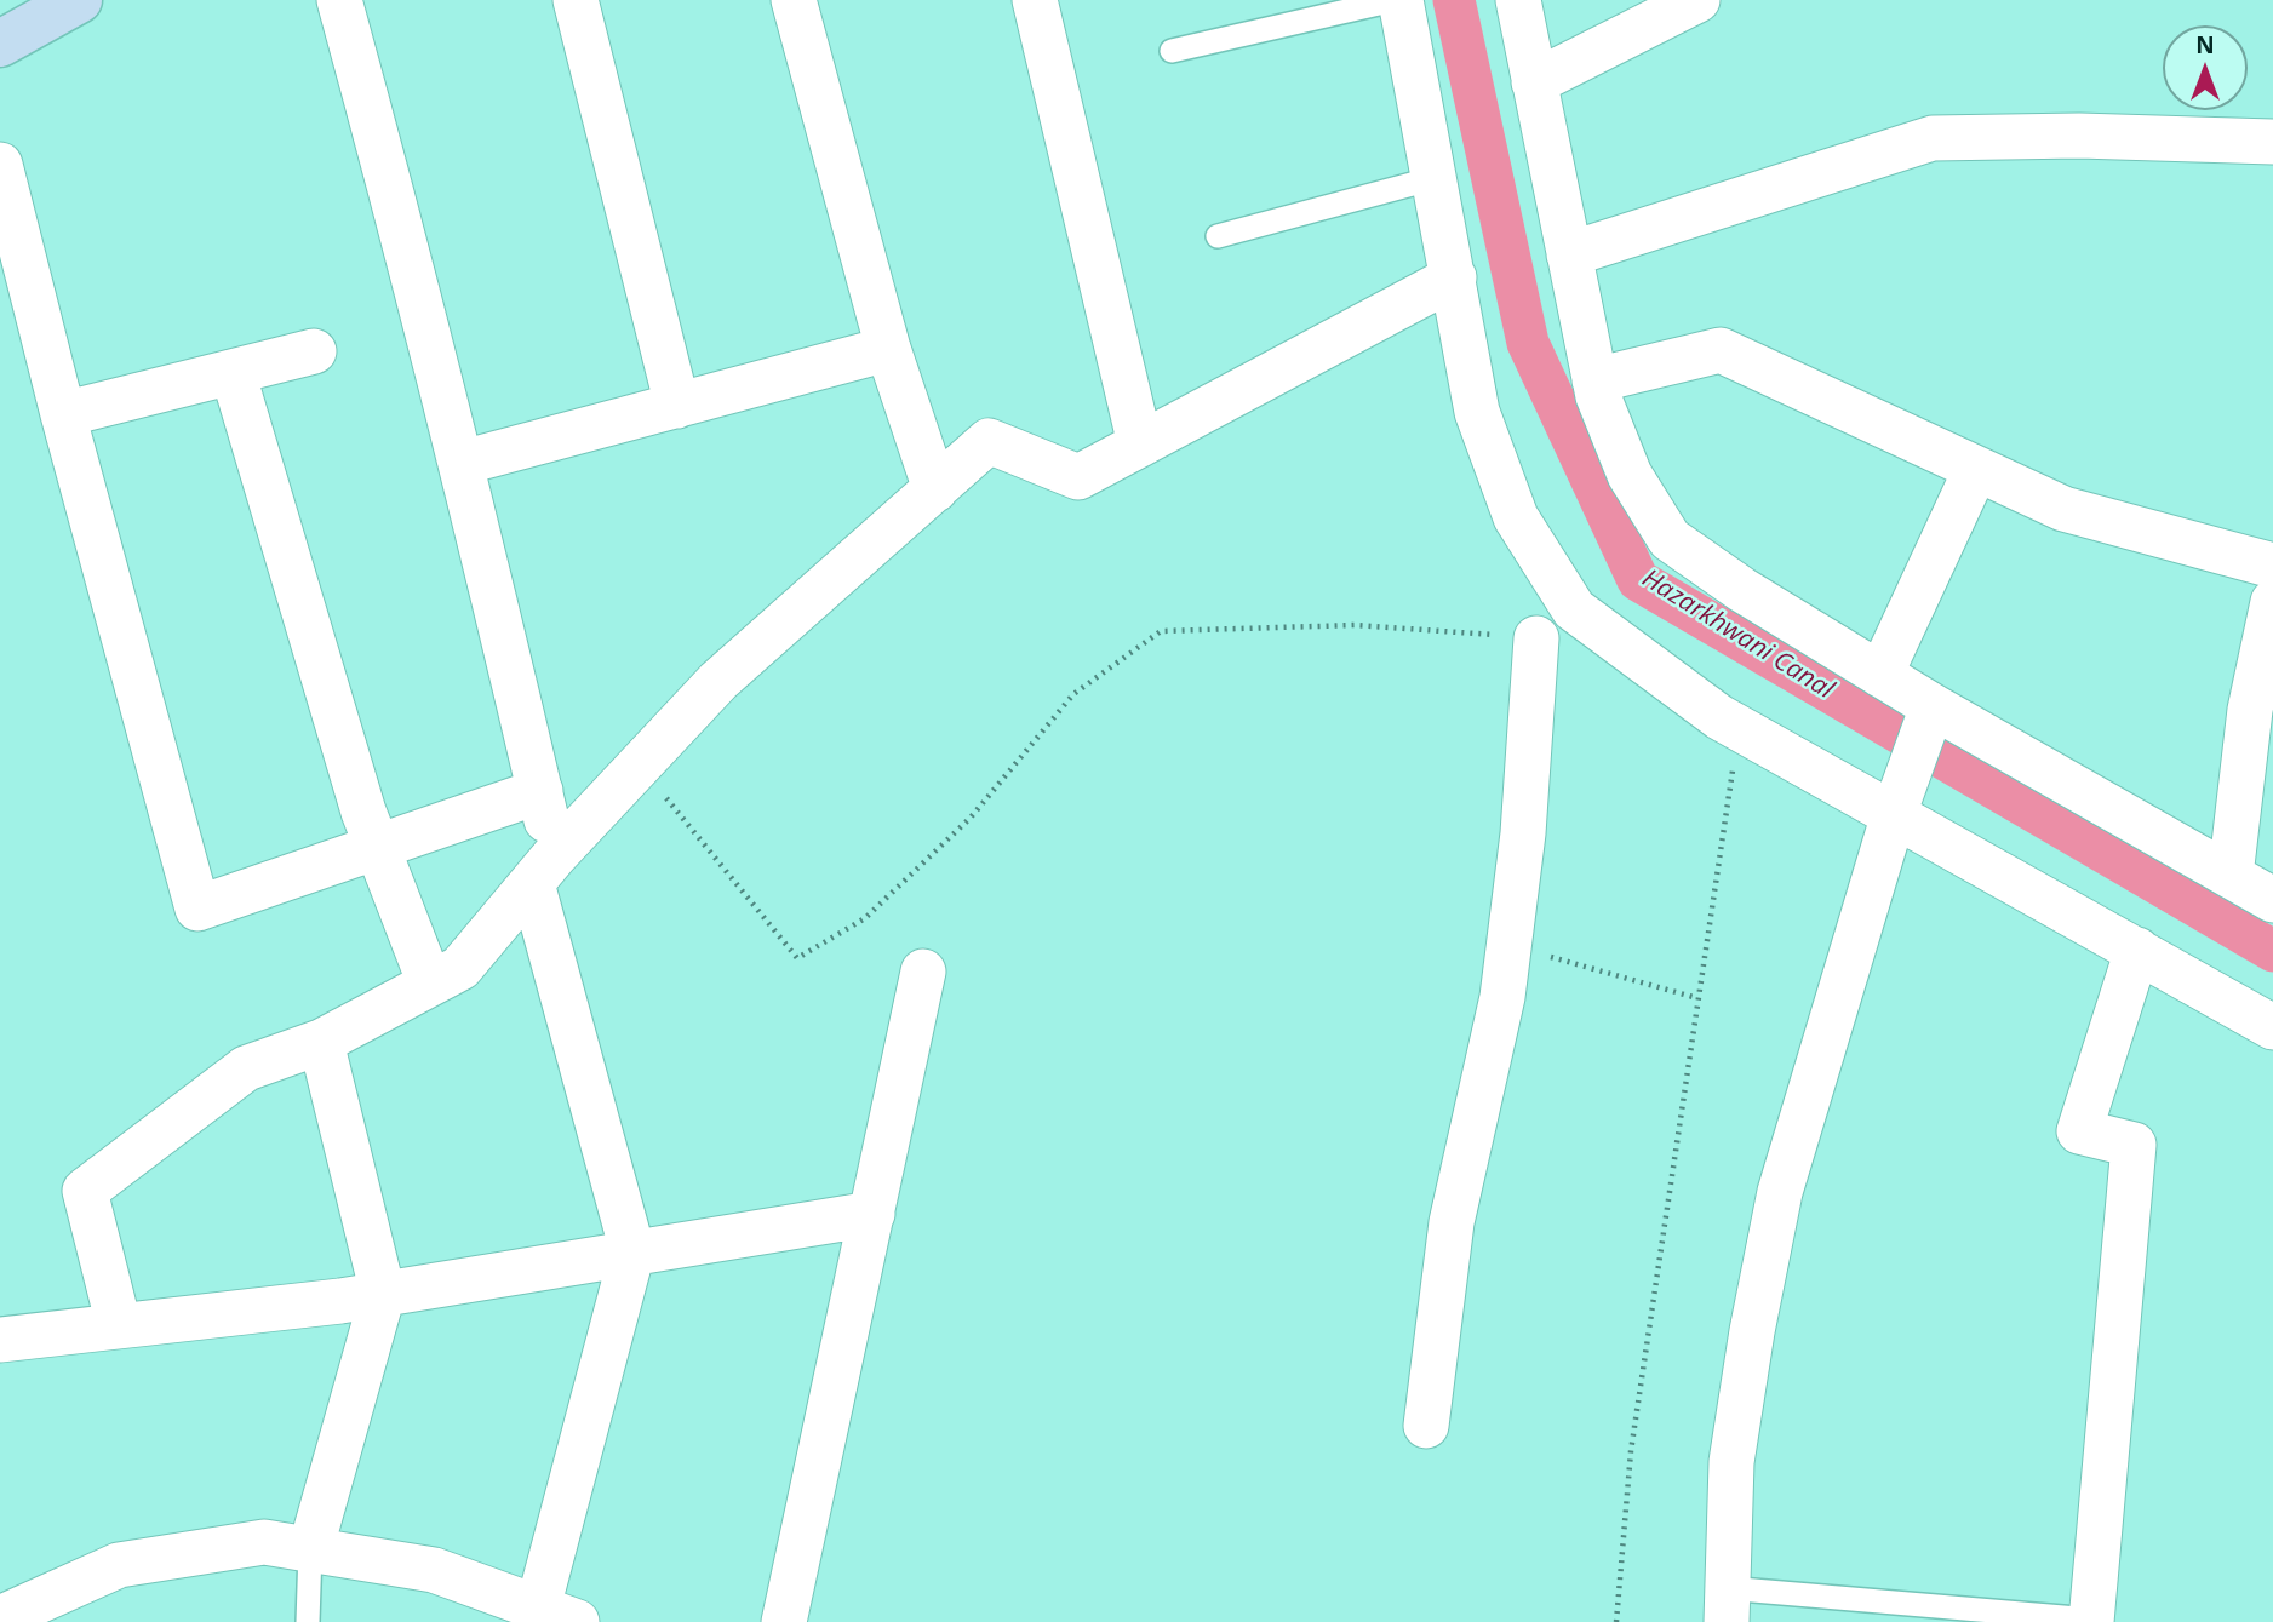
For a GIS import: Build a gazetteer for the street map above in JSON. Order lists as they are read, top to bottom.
{
  "water": ["Hazarkhwani Canal"],
  "north": "top"
}
